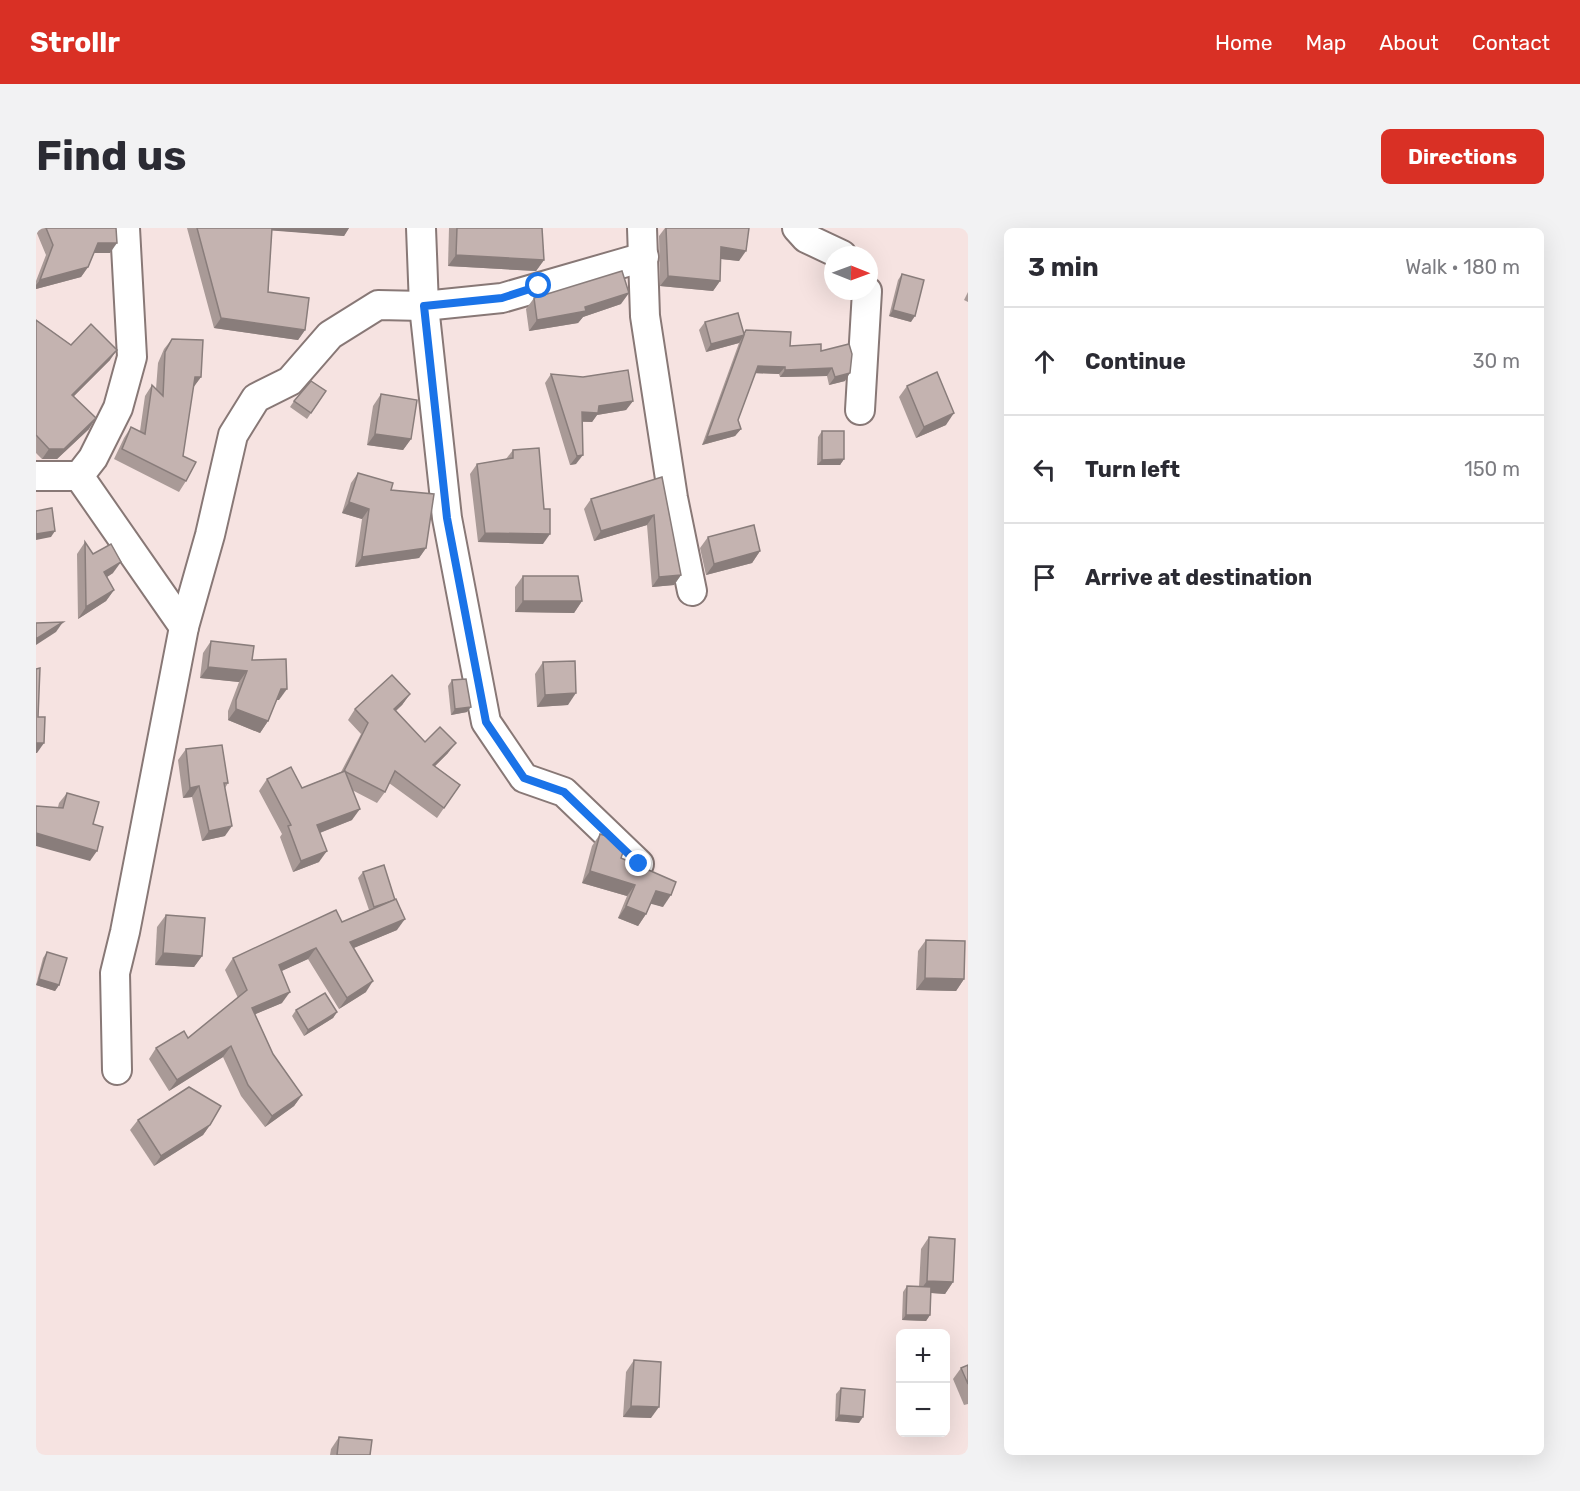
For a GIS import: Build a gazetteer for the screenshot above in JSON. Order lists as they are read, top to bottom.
{
  "north": "right",
  "page": {
    "header": "Strollr",
    "nav": [
      "Home",
      "Map",
      "About",
      "Contact"
    ],
    "buttons": "Directions",
    "title": "Find us",
    "heading": ["3 min", "Walk · 180 m"],
    "list": [
      ["Continue", "30 m"],
      ["Turn left", "150 m"],
      "Arrive at destination"
    ],
    "map_buttons": ["+", "−"]
  }
}
